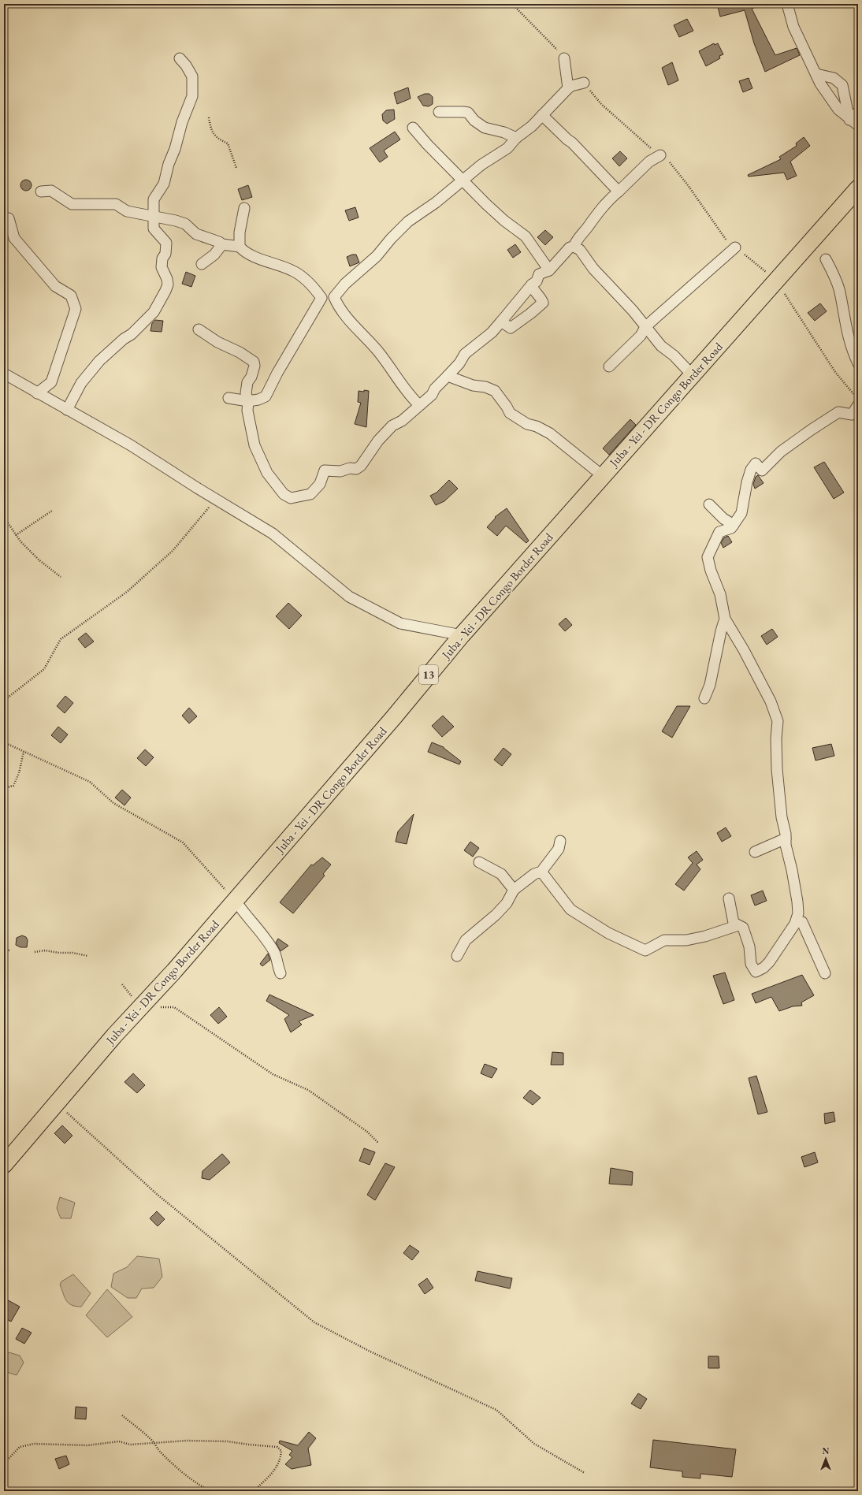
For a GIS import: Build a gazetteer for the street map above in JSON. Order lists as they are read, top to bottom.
{
  "streets": {
    "main road": ["Juba - Yei - DR Congo Border Road", "13"]
  },
  "north": "top"
}
